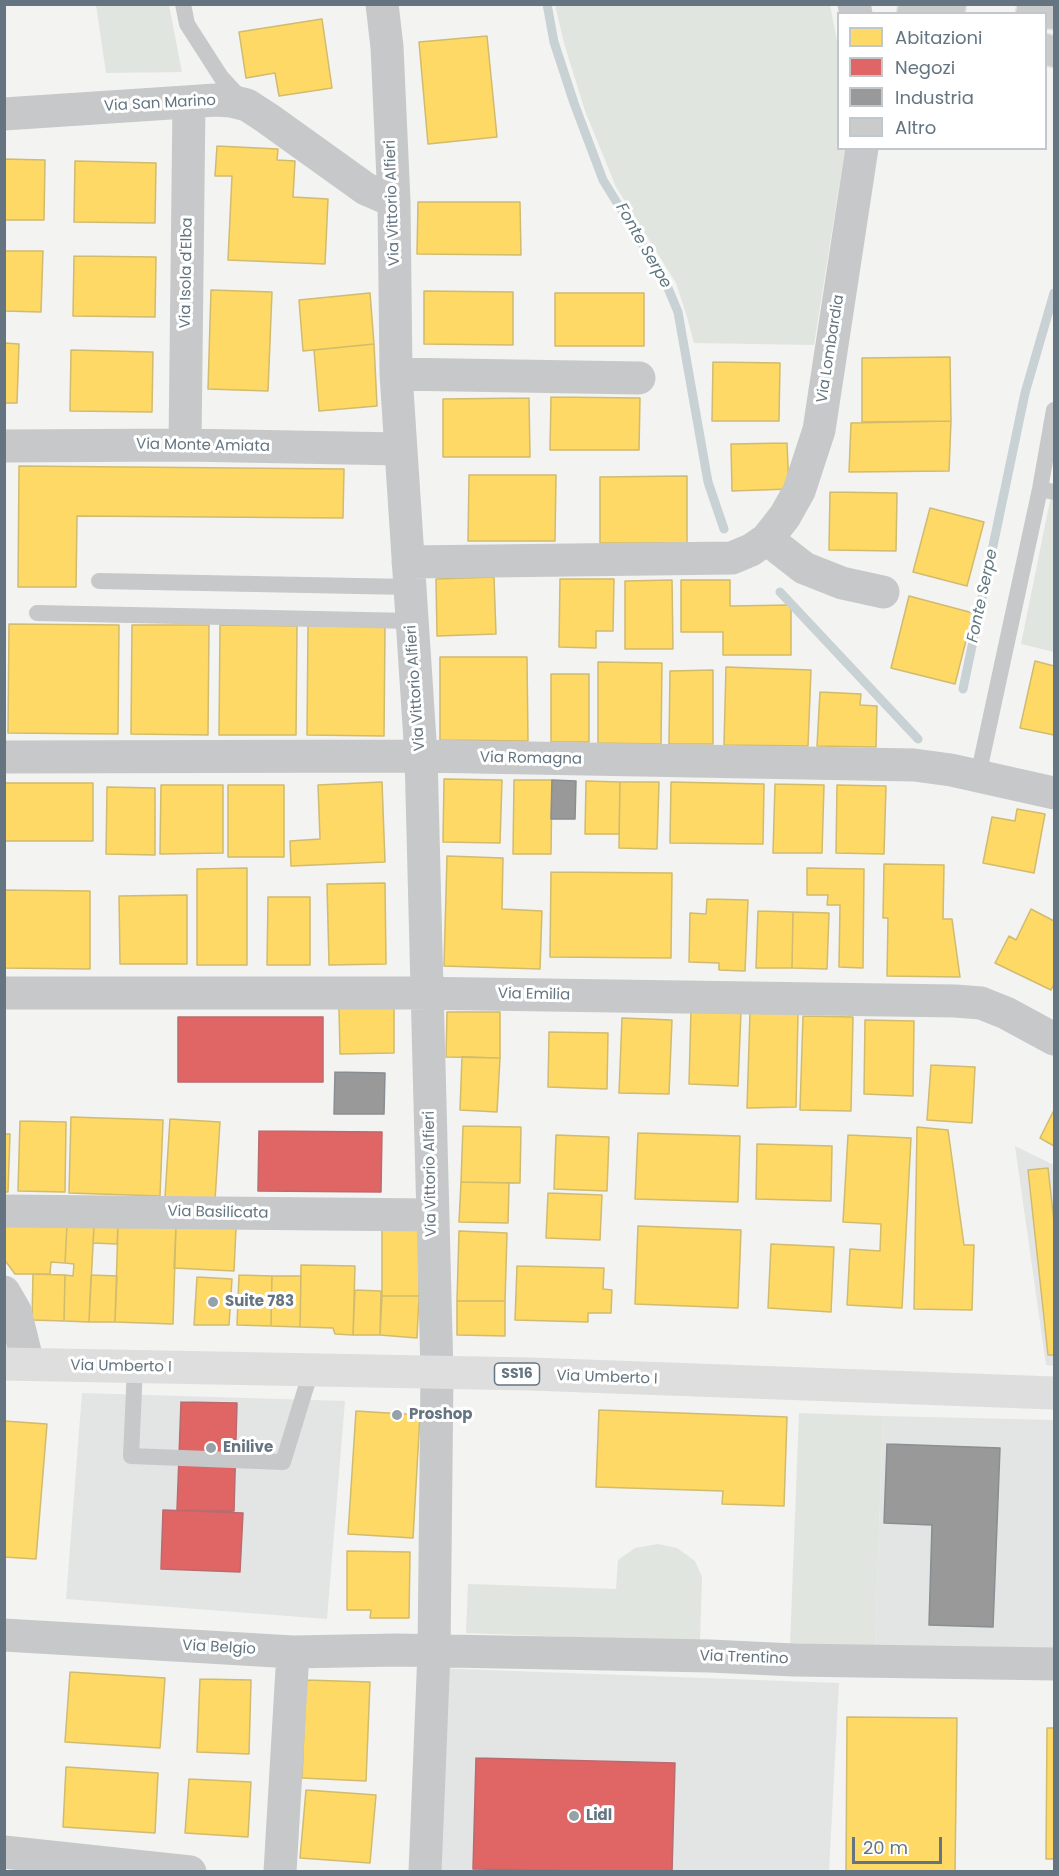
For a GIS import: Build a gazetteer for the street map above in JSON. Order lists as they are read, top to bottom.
{
  "streets": {
    "main road": ["Via Umberto I", "SS16"],
    "street": [
      "Via San Marino",
      "Via Vittorio Alfieri",
      "Via Isola d'Elba",
      "Via Lombardia",
      "Via Monte Amiata",
      "Via Romagna",
      "Via Emilia",
      "Via Basilicata",
      "Via Belgio",
      "Via Trentino"
    ]
  },
  "crossings": [
    ["Via San Marino", "Via Vittorio Alfieri"],
    ["Via San Marino", "Via Isola d'Elba"],
    ["Via Vittorio Alfieri", "Via Lombardia"],
    ["Via Vittorio Alfieri", "Via Monte Amiata"],
    ["Via Vittorio Alfieri", "Via Romagna"],
    ["Via Vittorio Alfieri", "Via Emilia"],
    ["Via Vittorio Alfieri", "Via Basilicata"],
    ["Via Vittorio Alfieri", "Via Umberto I"],
    ["Via Vittorio Alfieri", "Via Belgio"],
    ["Via Vittorio Alfieri", "Via Trentino"],
    ["Via Isola d'Elba", "Via Monte Amiata"],
    ["Via Belgio", "Via Trentino"]
  ],
  "water": ["Fonte Serpe"],
  "places": [
    "Suite 783",
    "Proshop",
    "Enilive",
    "Lidl"
  ],
  "legend": [
    "Abitazioni",
    "Negozi",
    "Industria",
    "Altro"
  ],
  "scale_bar": "20 m"
}
